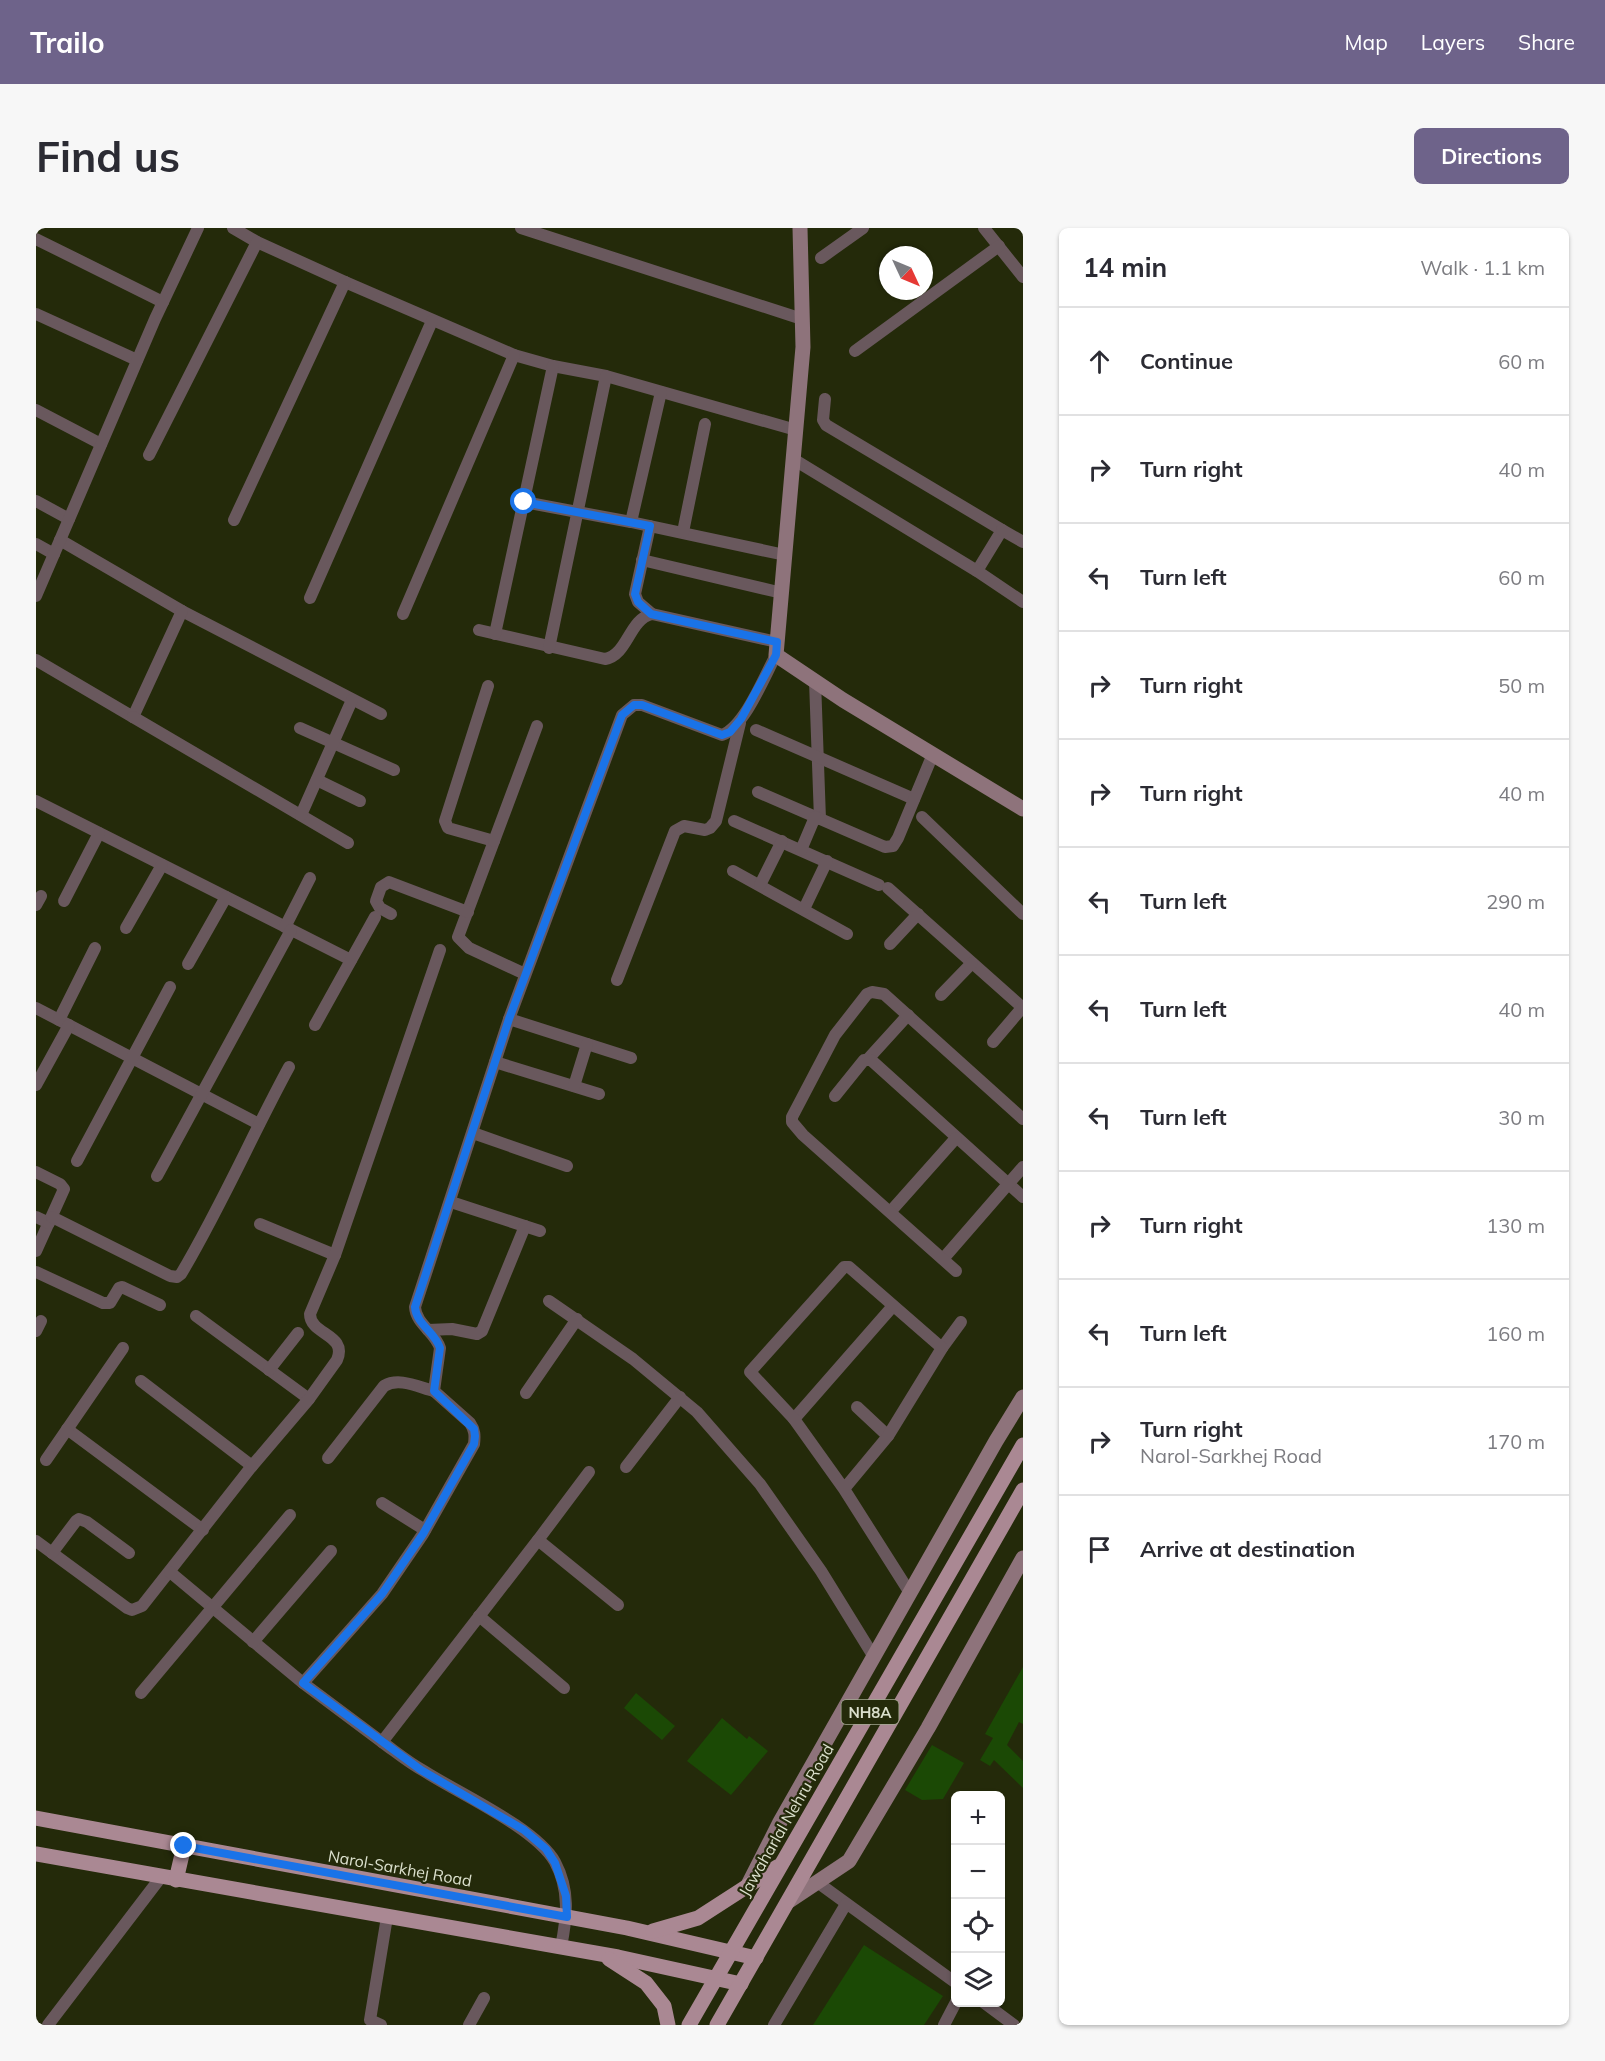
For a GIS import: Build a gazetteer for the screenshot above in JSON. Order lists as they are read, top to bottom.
{
  "streets": {
    "main road": ["NH8A", "Jawaharlal Nehru Road", "Narol-Sarkhej Road"]
  },
  "crossings": [
    ["NH8A", "Narol-Sarkhej Road"],
    ["Jawaharlal Nehru Road", "Narol-Sarkhej Road"]
  ],
  "north": "bottom right",
  "page": {
    "header": "Trailo",
    "nav": ["Map", "Layers", "Share"],
    "buttons": "Directions",
    "title": "Find us",
    "heading": ["14 min", "Walk · 1.1 km"],
    "list": [
      ["Continue", "60 m"],
      ["Turn right", "40 m"],
      ["Turn left", "60 m"],
      ["Turn right", "50 m"],
      ["Turn right", "40 m"],
      ["Turn left", "290 m"],
      ["Turn left", "40 m"],
      ["Turn left", "30 m"],
      ["Turn right", "130 m"],
      ["Turn left", "160 m"],
      ["Turn right", "Narol-Sarkhej Road", "170 m"],
      "Arrive at destination"
    ],
    "map_buttons": ["+", "−"]
  }
}
